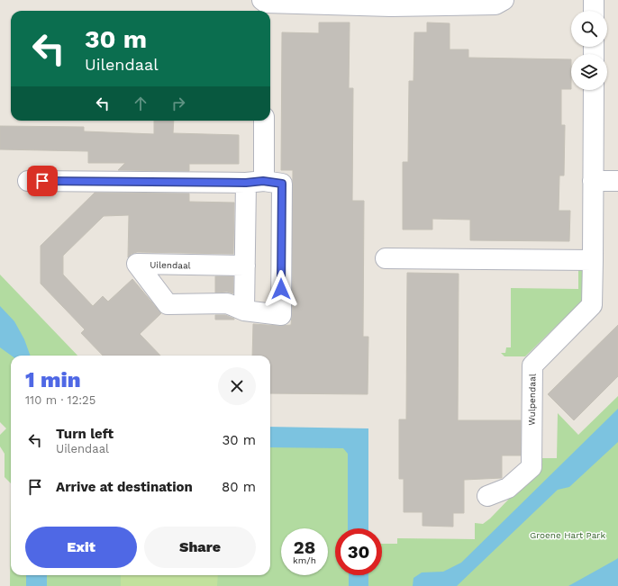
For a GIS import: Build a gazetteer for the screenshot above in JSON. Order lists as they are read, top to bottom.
{
  "streets": {
    "street": ["Uilendaal", "Wulpendaal"]
  },
  "parks": ["Groene Hart Park"],
  "page": {
    "turn": ["30 m", "Uilendaal"],
    "heading": ["1 min", "110 m · 12:25"],
    "list": [
      {
        "name": "Turn left",
        "note": "Uilendaal",
        "value": "30 m"
      },
      {
        "name": "Arrive at destination",
        "value": "80 m"
      }
    ],
    "buttons": ["Exit", "Share"],
    "speed": "28 km/h",
    "limit": "30"
  }
}
